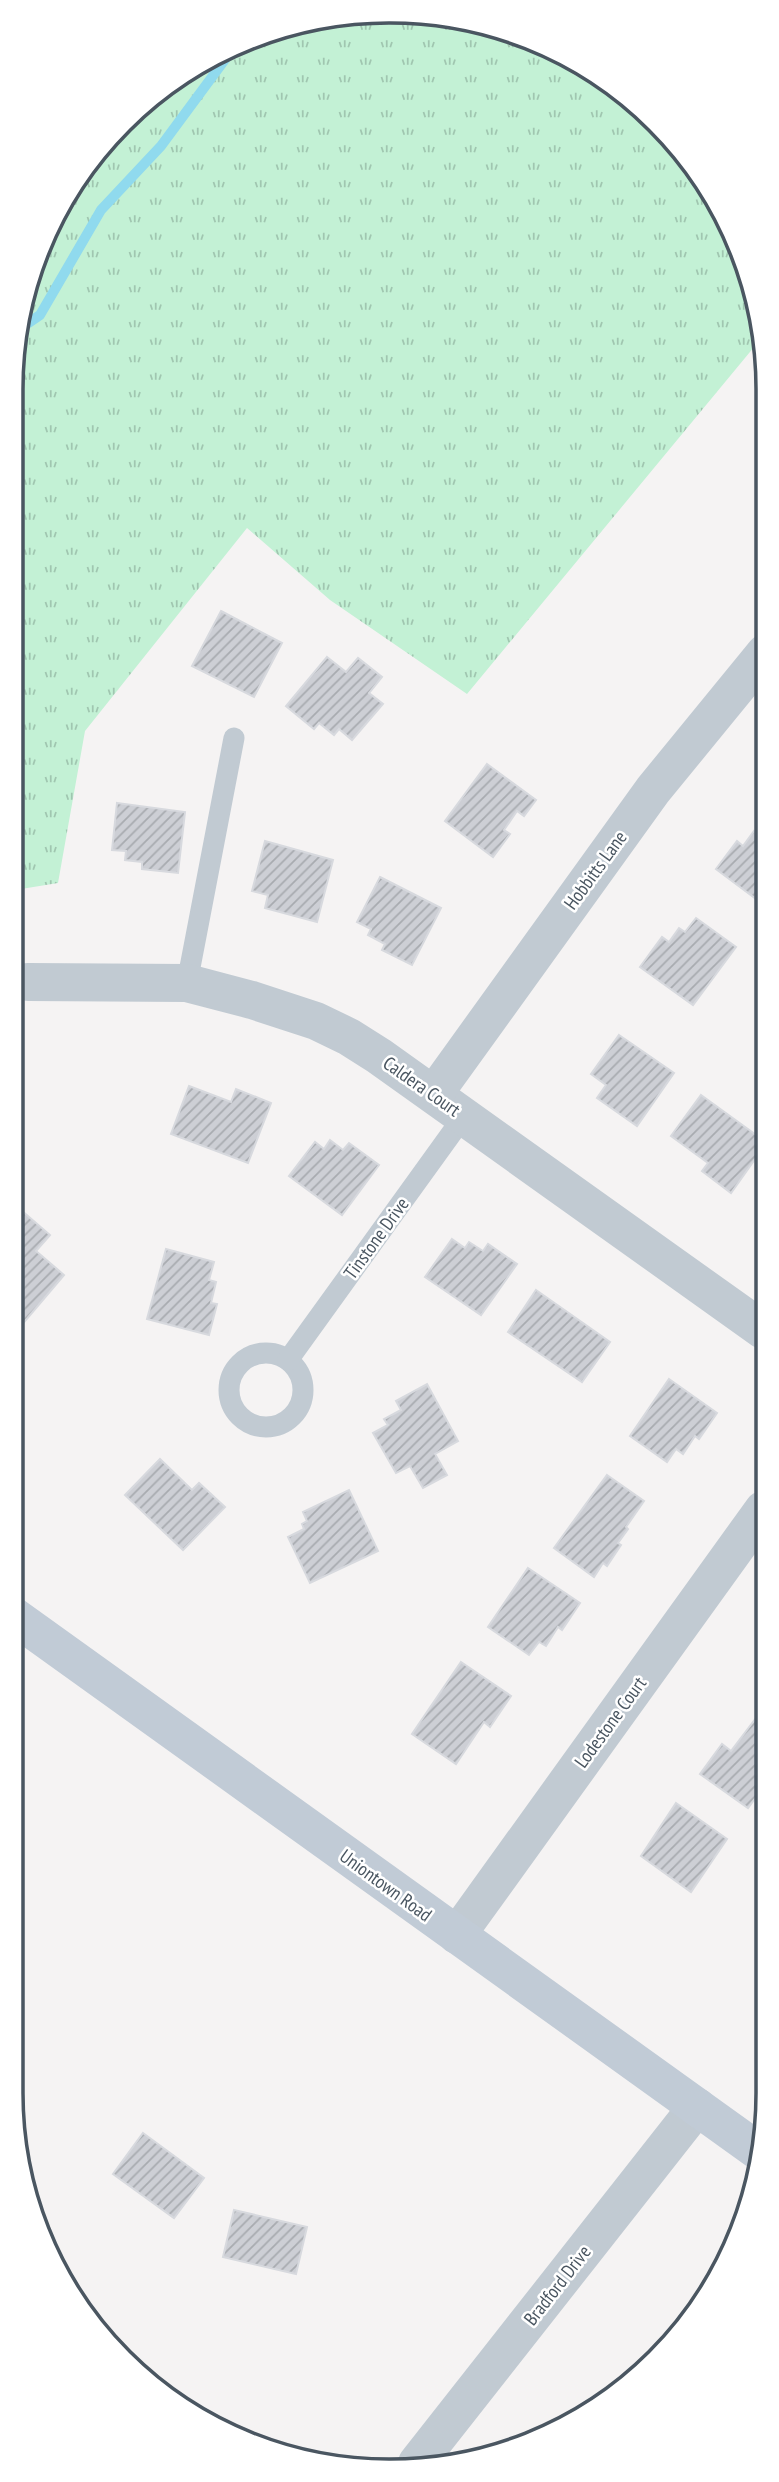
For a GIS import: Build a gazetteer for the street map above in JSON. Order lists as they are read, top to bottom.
{
  "streets": {
    "main road": ["Uniontown Road"],
    "street": [
      "Hobbitts Lane",
      "Caldera Court",
      "Lodestone Court",
      "Bradford Drive"
    ],
    "lane": ["Tinstone Drive"]
  },
  "crossings": [
    ["Hobbitts Lane", "Caldera Court"],
    ["Hobbitts Lane", "Tinstone Drive"],
    ["Caldera Court", "Tinstone Drive"],
    ["Lodestone Court", "Uniontown Road"],
    ["Uniontown Road", "Bradford Drive"]
  ]
}
